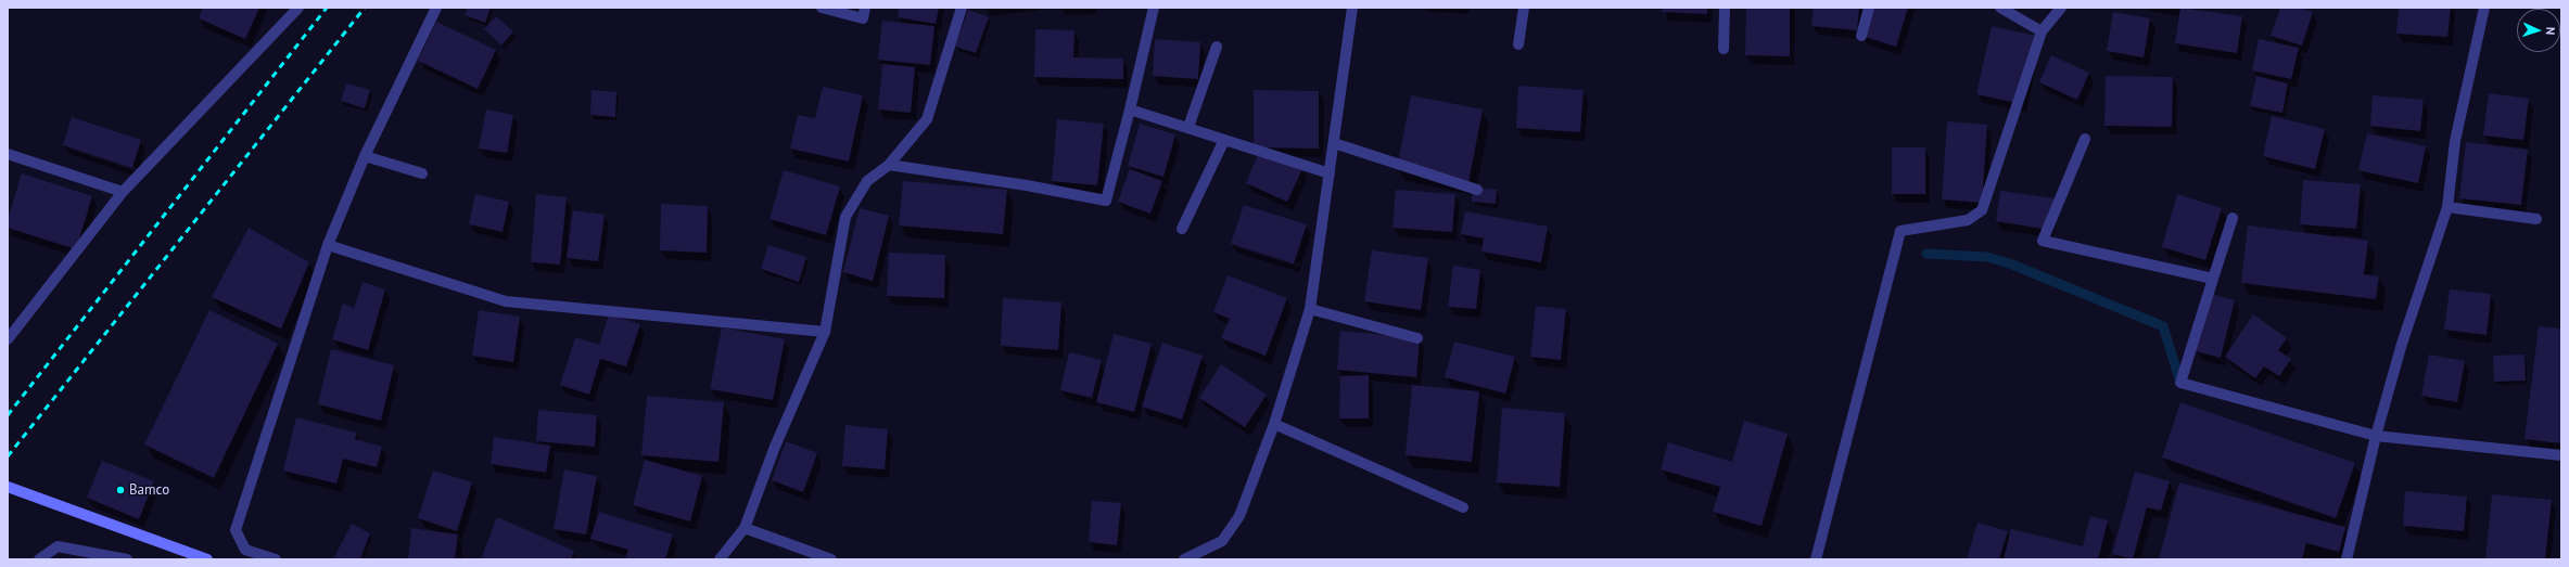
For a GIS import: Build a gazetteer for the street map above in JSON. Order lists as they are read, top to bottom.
{
  "places": ["Bamco"],
  "north": "right"
}
